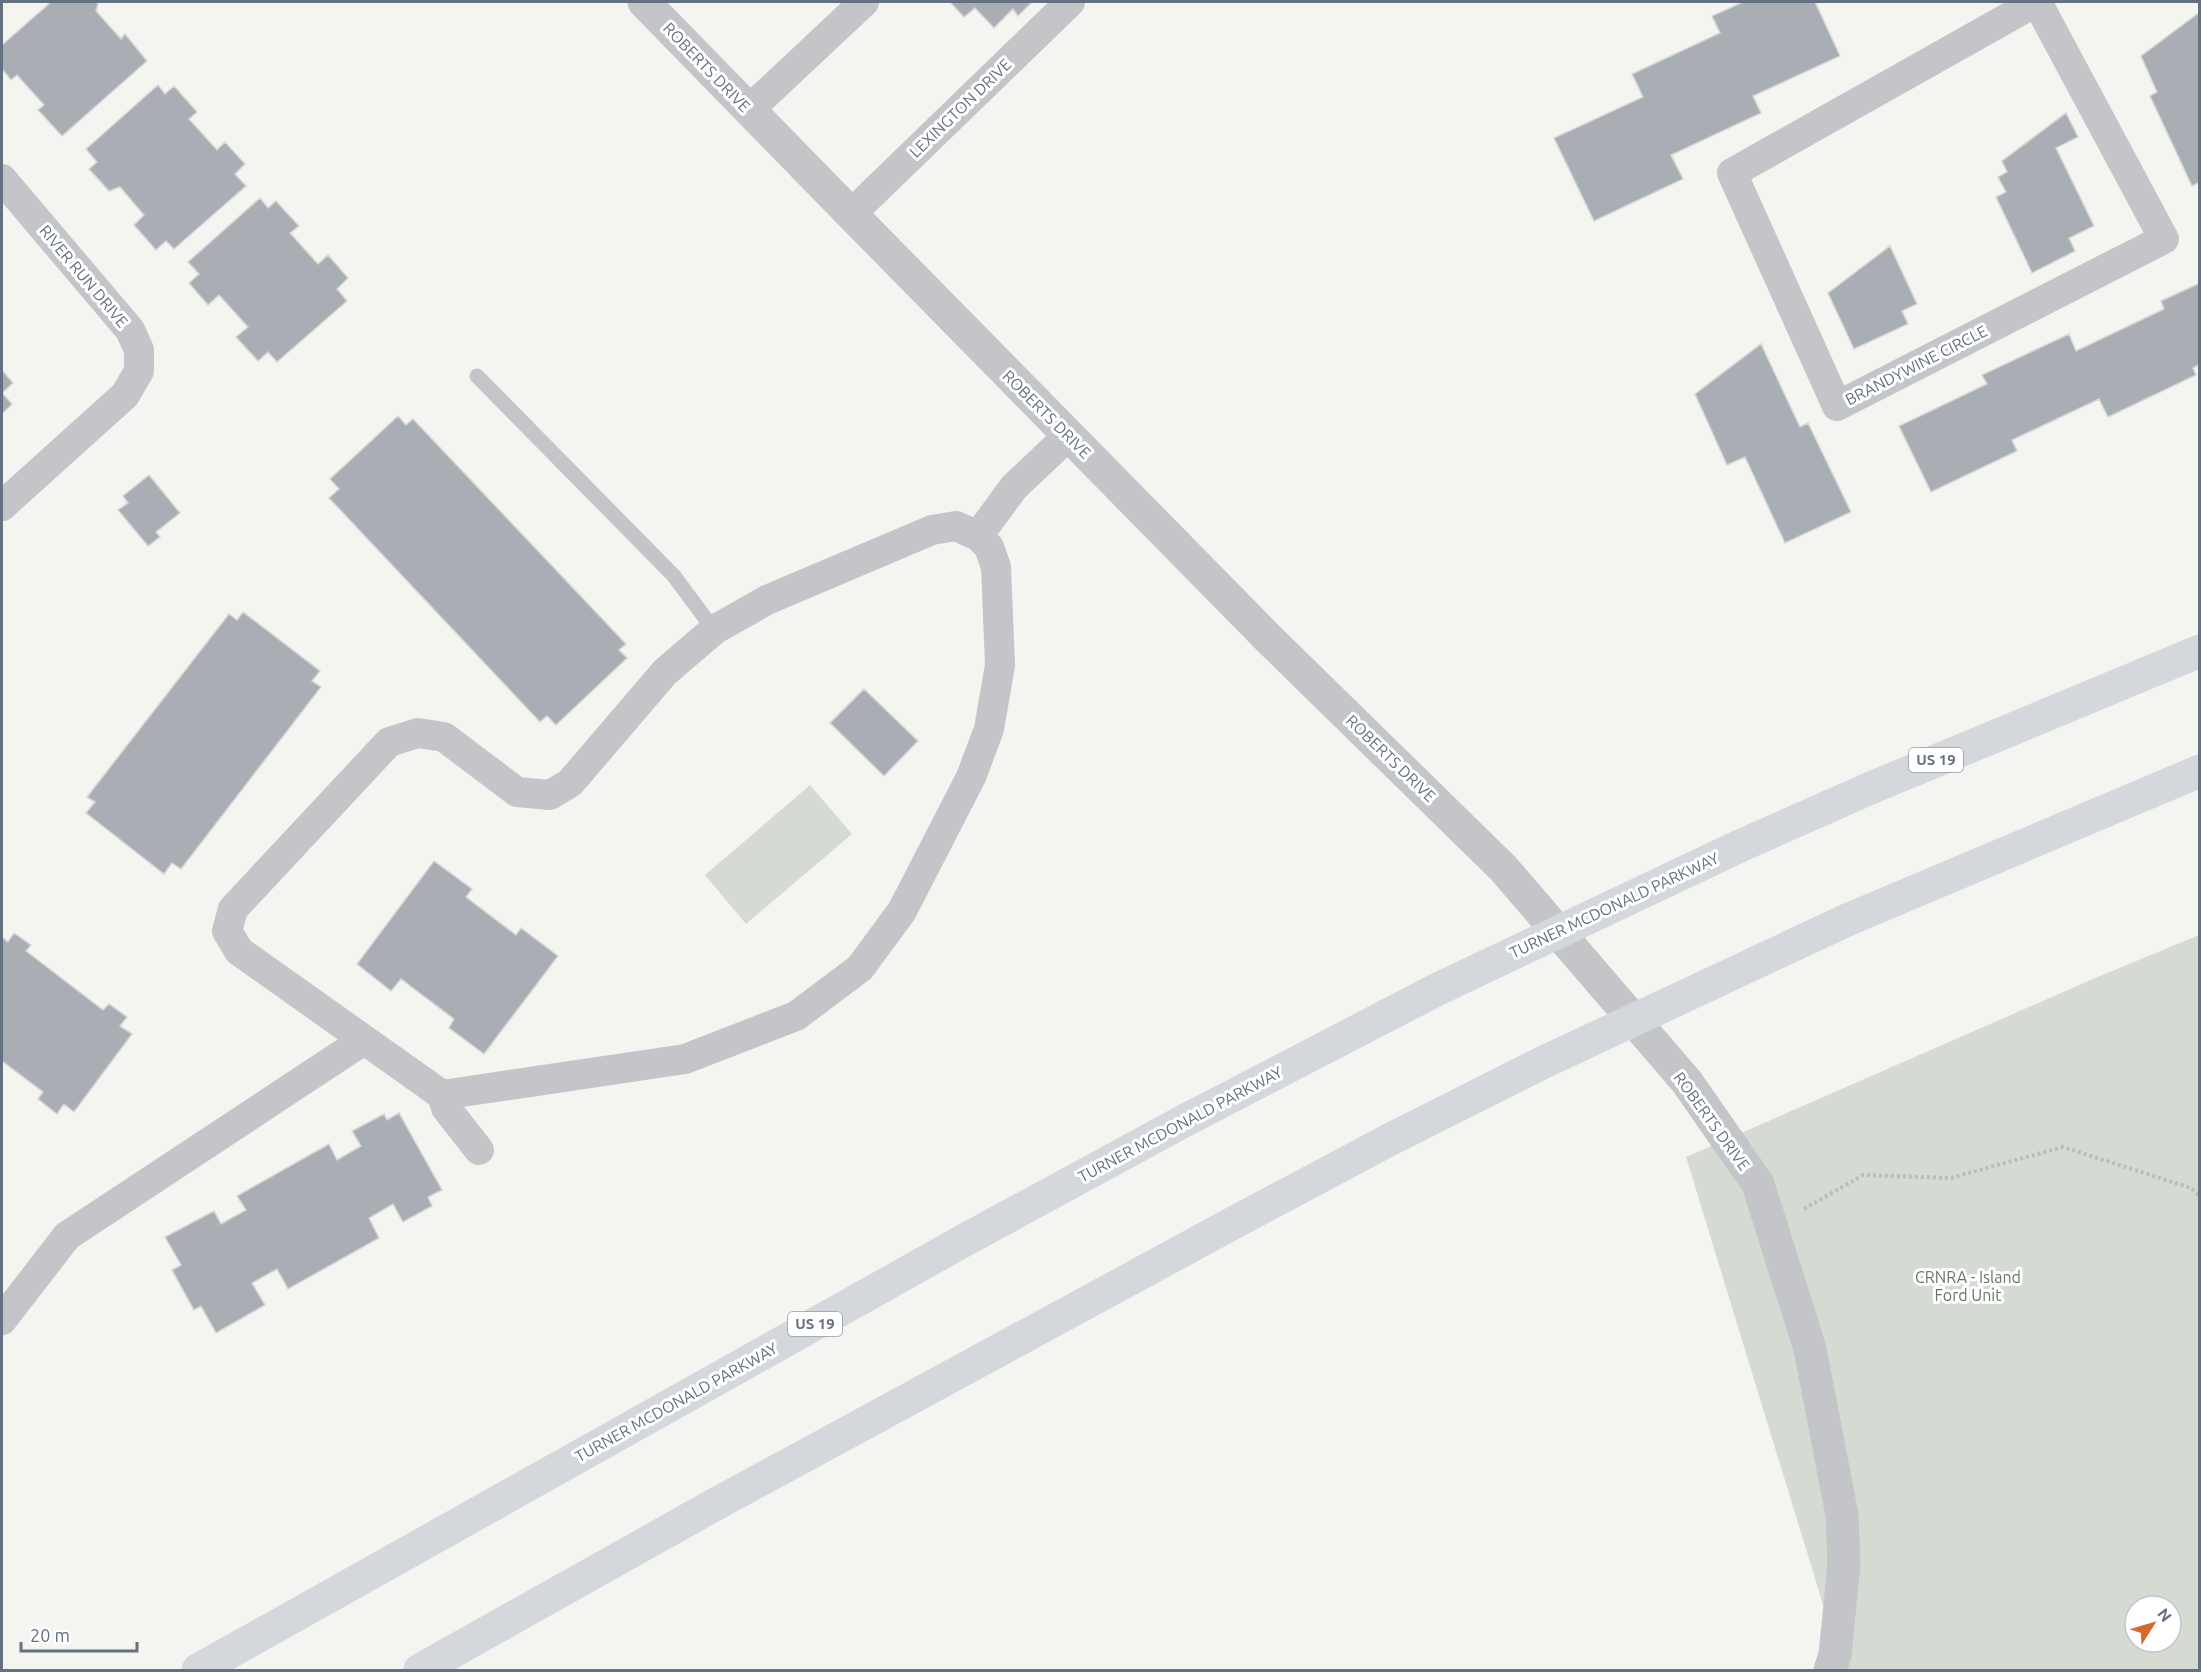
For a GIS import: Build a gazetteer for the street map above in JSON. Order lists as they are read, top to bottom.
{
  "streets": {
    "highway": ["US 19", "TURNER MCDONALD PARKWAY"],
    "street": [
      "ROBERTS DRIVE",
      "LEXINGTON DRIVE",
      "RIVER RUN DRIVE",
      "BRANDYWINE CIRCLE"
    ]
  },
  "crossings": [
    ["ROBERTS DRIVE", "LEXINGTON DRIVE"]
  ],
  "parks": ["CRNRA - Island Ford Unit"],
  "scale_bar": "20 m",
  "north": "top right"
}
